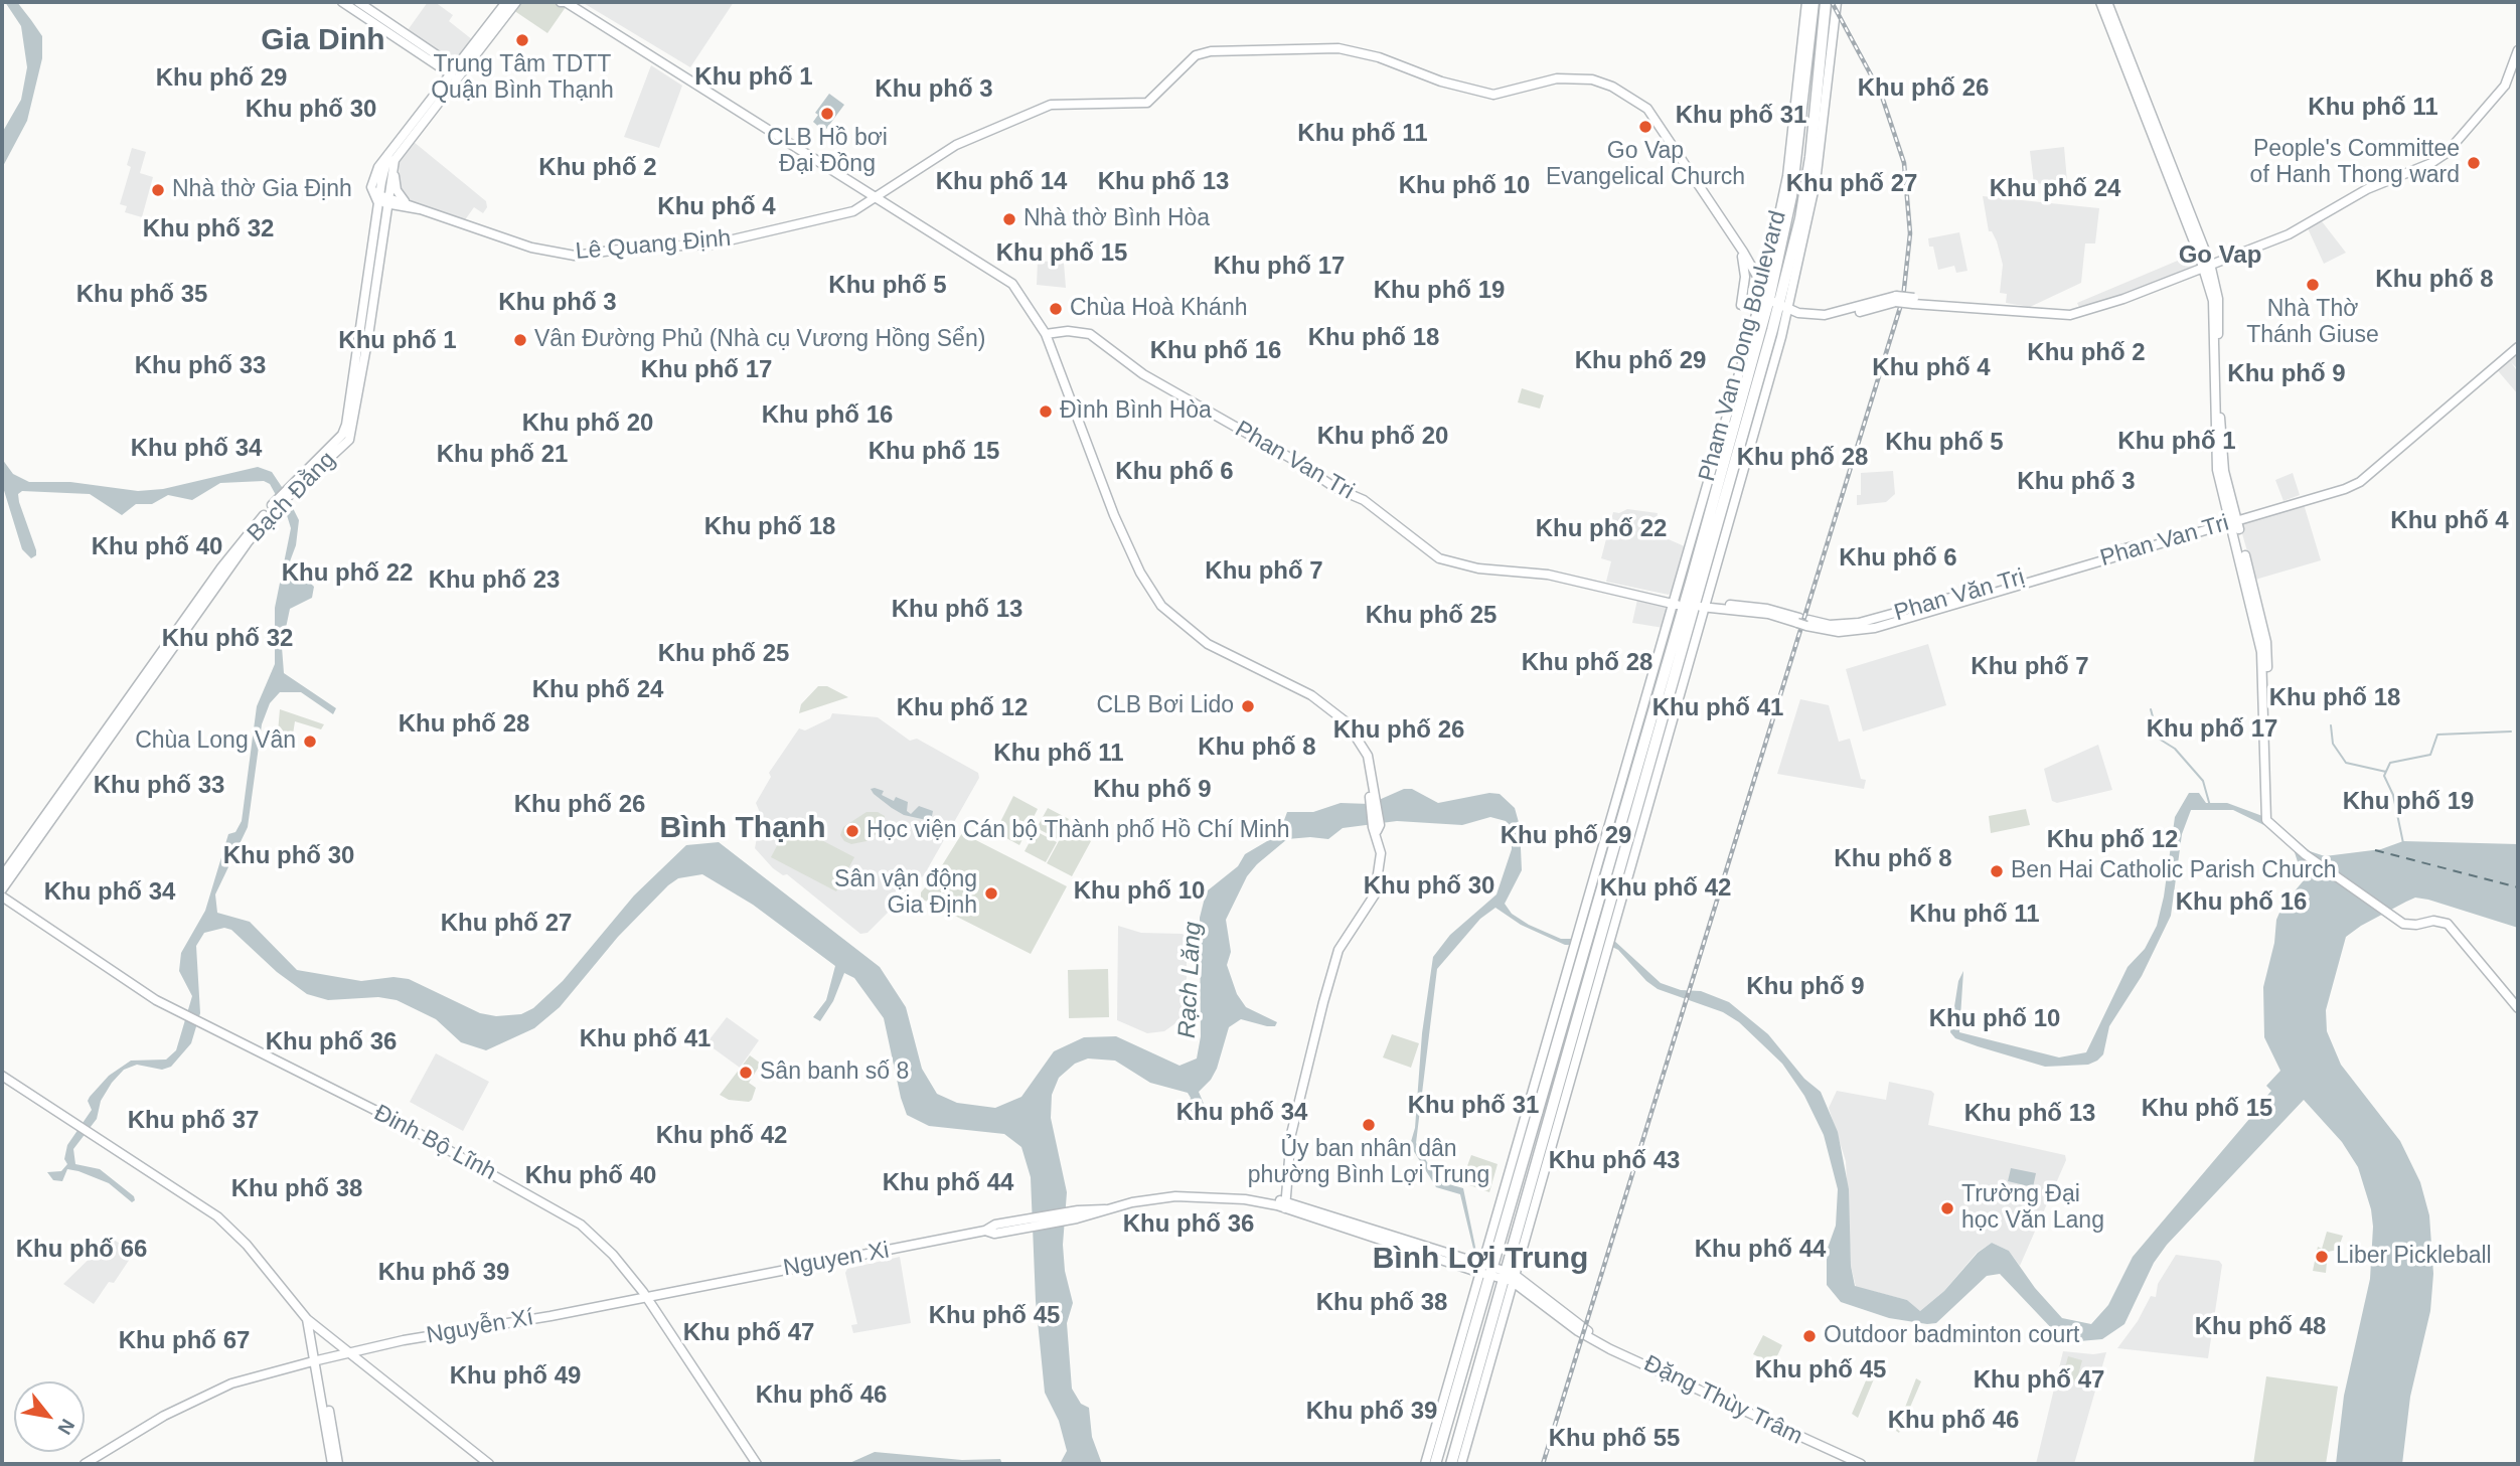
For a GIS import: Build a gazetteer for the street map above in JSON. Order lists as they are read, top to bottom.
{
  "streets": {
    "highway": ["Pham Van Dong Boulevard"],
    "main road": [
      "Lê Quang Định",
      "Phan Van Tri",
      "Bạch Đằng",
      "Phan Văn Trị",
      "Đinh Bộ Lĩnh",
      "Nguyen Xi",
      "Nguyễn Xí",
      "Đặng Thùy Trâm"
    ]
  },
  "crossings": [
    ["Lê Quang Định", "Bạch Đằng"],
    ["Pham Van Dong Boulevard", "Phan Van Tri"],
    ["Pham Van Dong Boulevard", "Phan Văn Trị"],
    ["Phan Van Tri", "Phan Văn Trị"],
    ["Đinh Bộ Lĩnh", "Nguyen Xi"],
    ["Đinh Bộ Lĩnh", "Nguyễn Xí"],
    ["Nguyen Xi", "Nguyễn Xí"]
  ],
  "districts": [
    "Gia Dinh",
    "Khu phố 1",
    "Khu phố 29",
    "Khu phố 26",
    "Khu phố 3",
    "Khu phố 11",
    "Khu phố 30",
    "Khu phố 31",
    "Khu phố 11",
    "Khu phố 2",
    "Khu phố 14",
    "Khu phố 13",
    "Khu phố 27",
    "Khu phố 10",
    "Khu phố 24",
    "Khu phố 4",
    "Khu phố 32",
    "Khu phố 15",
    "Go Vap",
    "Khu phố 17",
    "Khu phố 8",
    "Khu phố 5",
    "Khu phố 19",
    "Khu phố 35",
    "Khu phố 3",
    "Khu phố 18",
    "Khu phố 1",
    "Khu phố 16",
    "Khu phố 2",
    "Khu phố 29",
    "Khu phố 33",
    "Khu phố 4",
    "Khu phố 17",
    "Khu phố 9",
    "Khu phố 16",
    "Khu phố 20",
    "Khu phố 20",
    "Khu phố 1",
    "Khu phố 5",
    "Khu phố 34",
    "Khu phố 15",
    "Khu phố 21",
    "Khu phố 28",
    "Khu phố 6",
    "Khu phố 3",
    "Khu phố 4",
    "Khu phố 18",
    "Khu phố 22",
    "Khu phố 40",
    "Khu phố 6",
    "Khu phố 7",
    "Khu phố 22",
    "Khu phố 23",
    "Khu phố 13",
    "Khu phố 25",
    "Khu phố 32",
    "Khu phố 25",
    "Khu phố 28",
    "Khu phố 7",
    "Khu phố 24",
    "Khu phố 18",
    "Khu phố 12",
    "Khu phố 41",
    "Khu phố 28",
    "Khu phố 17",
    "Khu phố 26",
    "Khu phố 8",
    "Khu phố 11",
    "Khu phố 33",
    "Khu phố 9",
    "Khu phố 19",
    "Khu phố 26",
    "Bình Thạnh",
    "Khu phố 29",
    "Khu phố 12",
    "Khu phố 30",
    "Khu phố 8",
    "Khu phố 30",
    "Khu phố 42",
    "Khu phố 10",
    "Khu phố 34",
    "Khu phố 16",
    "Khu phố 11",
    "Khu phố 27",
    "Khu phố 9",
    "Khu phố 10",
    "Khu phố 41",
    "Khu phố 36",
    "Khu phố 31",
    "Khu phố 15",
    "Khu phố 34",
    "Khu phố 13",
    "Khu phố 37",
    "Khu phố 42",
    "Khu phố 43",
    "Khu phố 40",
    "Khu phố 44",
    "Khu phố 38",
    "Khu phố 36",
    "Khu phố 66",
    "Khu phố 44",
    "Bình Lợi Trung",
    "Khu phố 39",
    "Khu phố 38",
    "Khu phố 45",
    "Khu phố 48",
    "Khu phố 47",
    "Khu phố 67",
    "Khu phố 45",
    "Khu phố 49",
    "Khu phố 47",
    "Khu phố 46",
    "Khu phố 39",
    "Khu phố 46",
    "Khu phố 55"
  ],
  "water": ["Rạch Lăng"],
  "places": [
    "Trung Tâm TDTT Quận Bình Thạnh",
    "CLB Hồ bơi Đại Đồng",
    "Go Vap Evangelical Church",
    "People's Committee of Hanh Thong ward",
    "Nhà thờ Gia Định",
    "Nhà thờ Bình Hòa",
    "Nhà Thờ Thánh Giuse",
    "Chùa Hoà Khánh",
    "Vân Đường Phủ (Nhà cụ Vương Hồng Sển)",
    "Đình Bình Hòa",
    "CLB Bơi Lido",
    "Chùa Long Vân",
    "Học viện Cán bộ Thành phố Hồ Chí Minh",
    "Ben Hai Catholic Parish Church",
    "Sân vận động Gia Định",
    "Sân banh số 8",
    "Ủy ban nhân dân phường Bình Lợi Trung",
    "Trường Đại học Văn Lang",
    "Liber Pickleball",
    "Outdoor badminton court"
  ],
  "north": "bottom right"
}
